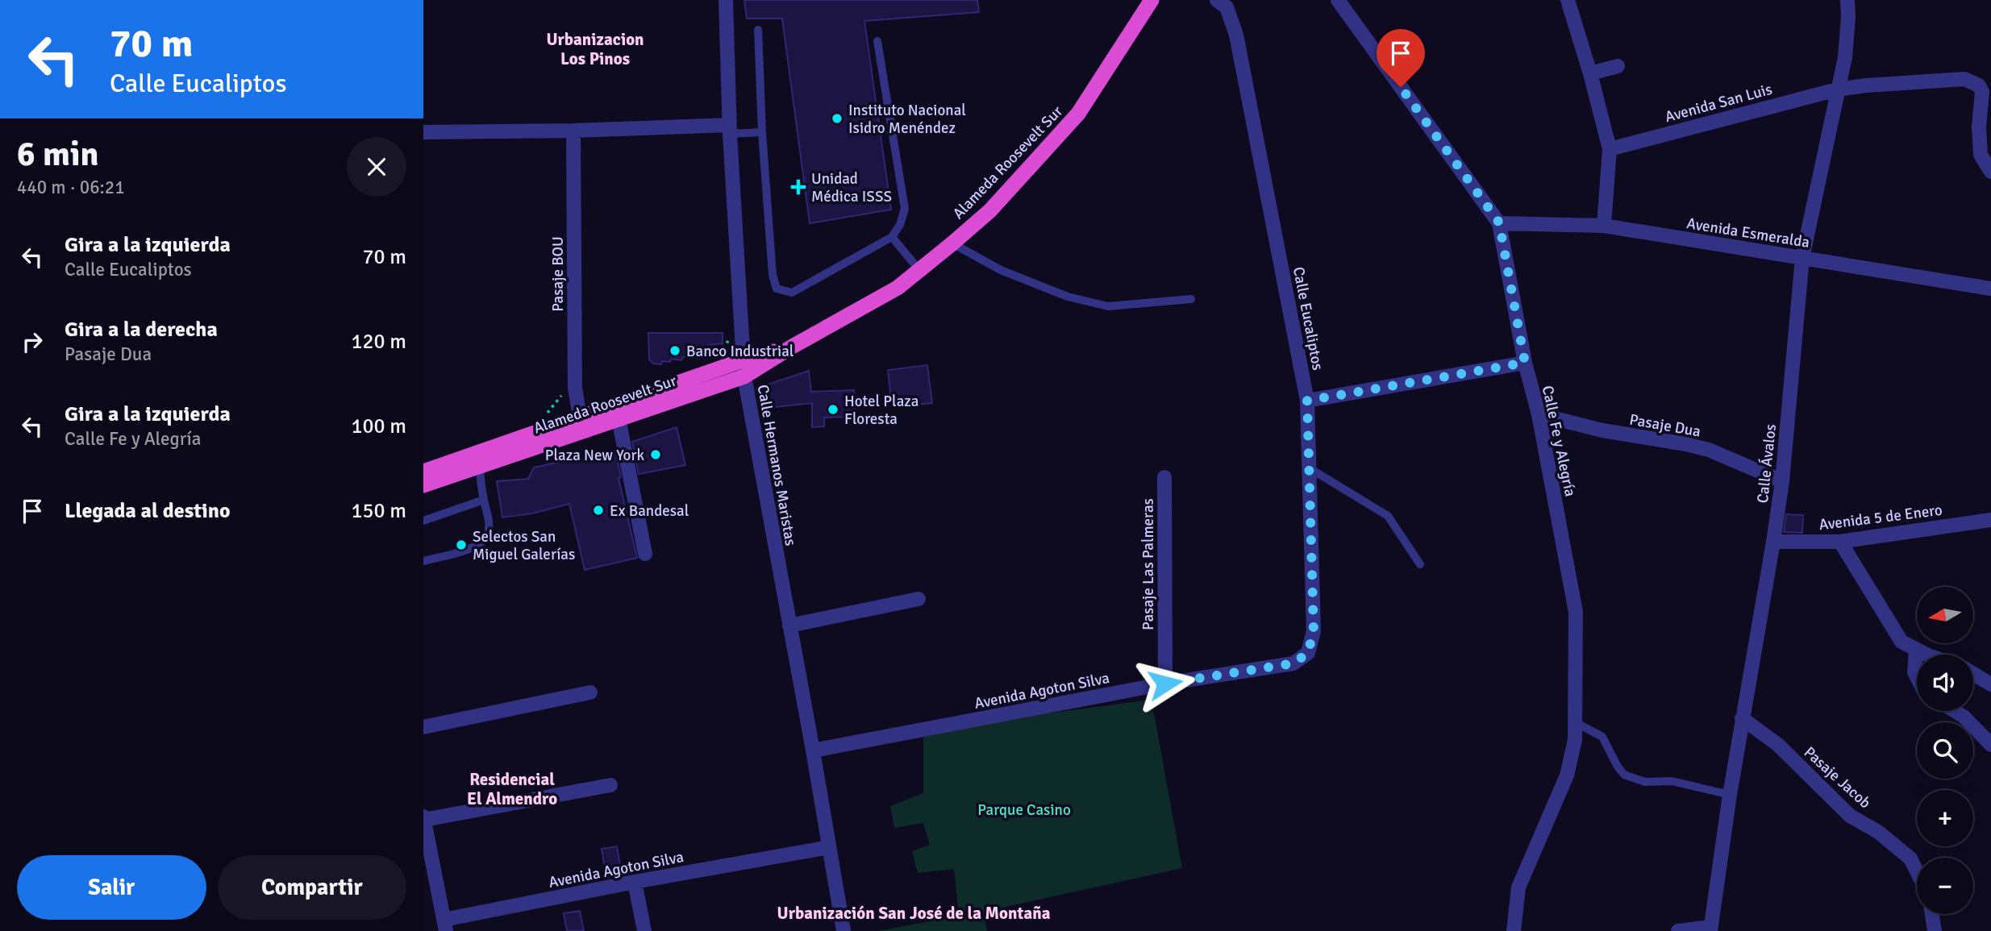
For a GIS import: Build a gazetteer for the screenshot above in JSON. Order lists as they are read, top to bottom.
{
  "streets": {
    "highway": ["Alameda Roosevelt Sur"],
    "street": [
      "Avenida San Luis",
      "Avenida Esmeralda",
      "Pasaje BOU",
      "Calle Eucaliptos",
      "Pasaje Dua",
      "Calle Fe y Alegría",
      "Calle Ávalos",
      "Calle Hermanos Maristas",
      "Avenida 5 de Enero",
      "Pasaje Las Palmeras",
      "Avenida Agoton Silva",
      "Pasaje Jacob"
    ]
  },
  "crossings": [
    ["Avenida San Luis", "Calle Ávalos"],
    ["Alameda Roosevelt Sur", "Pasaje BOU"],
    ["Alameda Roosevelt Sur", "Calle Hermanos Maristas"],
    ["Avenida Esmeralda", "Calle Fe y Alegría"],
    ["Avenida Esmeralda", "Calle Ávalos"],
    ["Calle Eucaliptos", "Avenida Agoton Silva"],
    ["Pasaje Dua", "Calle Fe y Alegría"],
    ["Pasaje Dua", "Calle Ávalos"],
    ["Calle Ávalos", "Avenida 5 de Enero"],
    ["Calle Ávalos", "Pasaje Jacob"],
    ["Calle Hermanos Maristas", "Avenida Agoton Silva"],
    ["Pasaje Las Palmeras", "Avenida Agoton Silva"]
  ],
  "districts": ["Urbanizacion Los Pinos", "Residencial El Almendro", "Urbanización San José de la Montaña"],
  "parks": ["Parque Casino"],
  "places": {
    "other": [
      "Instituto Nacional Isidro Menéndez",
      "Banco Industrial",
      "Hotel Plaza Floresta",
      "Plaza New York",
      "Ex Bandesal",
      "Selectos San Miguel Galerías"
    ],
    "health": ["Unidad Médica ISSS"]
  },
  "north": "left",
  "page": {
    "turn": ["70 m", "Calle Eucaliptos"],
    "heading": ["6 min", "440 m · 06:21"],
    "list": [
      {
        "name": "Gira a la izquierda",
        "note": "Calle Eucaliptos",
        "value": "70 m"
      },
      {
        "name": "Gira a la derecha",
        "note": "Pasaje Dua",
        "value": "120 m"
      },
      {
        "name": "Gira a la izquierda",
        "note": "Calle Fe y Alegría",
        "value": "100 m"
      },
      {
        "name": "Llegada al destino",
        "value": "150 m"
      }
    ],
    "map_buttons": ["+", "−"],
    "buttons": ["Salir", "Compartir"]
  }
}
